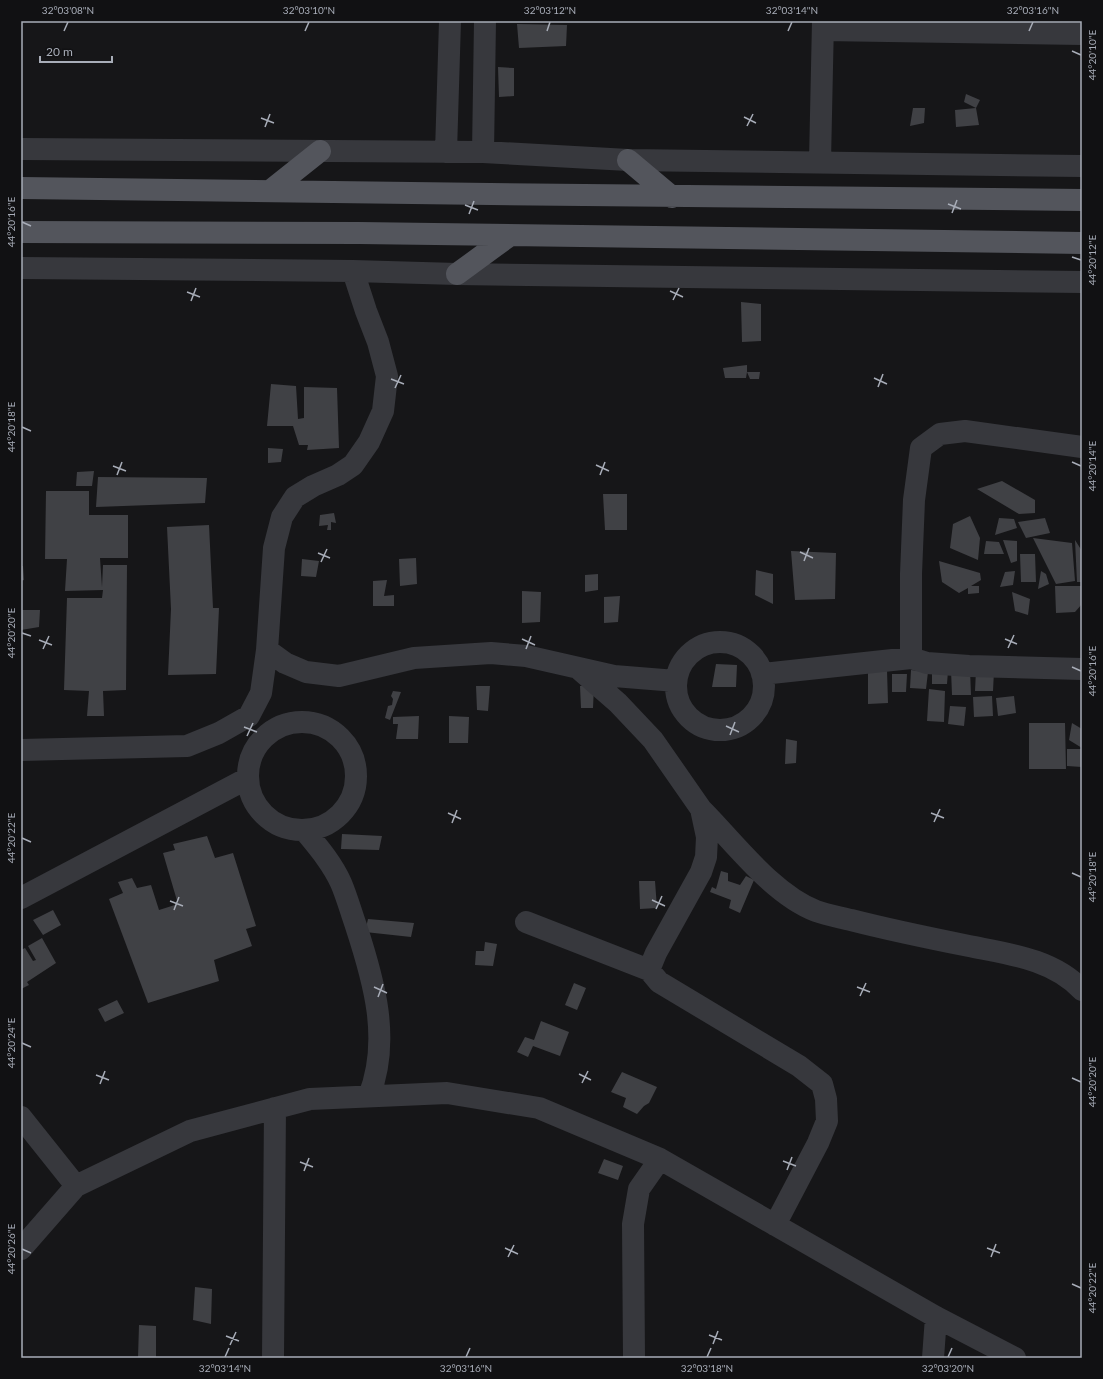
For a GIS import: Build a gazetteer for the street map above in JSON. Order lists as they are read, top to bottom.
{
  "scale_bar": "20 m",
  "coordinates": [
    "32°03'08\"N",
    "32°03'10\"N",
    "32°03'12\"N",
    "32°03'14\"N",
    "32°03'16\"N",
    "44°20'10\"E",
    "44°20'16\"E",
    "44°20'12\"E",
    "44°20'18\"E",
    "44°20'14\"E",
    "44°20'20\"E",
    "44°20'22\"E",
    "44°20'24\"E",
    "44°20'26\"E",
    "32°03'18\"N",
    "32°03'20\"N"
  ]
}
